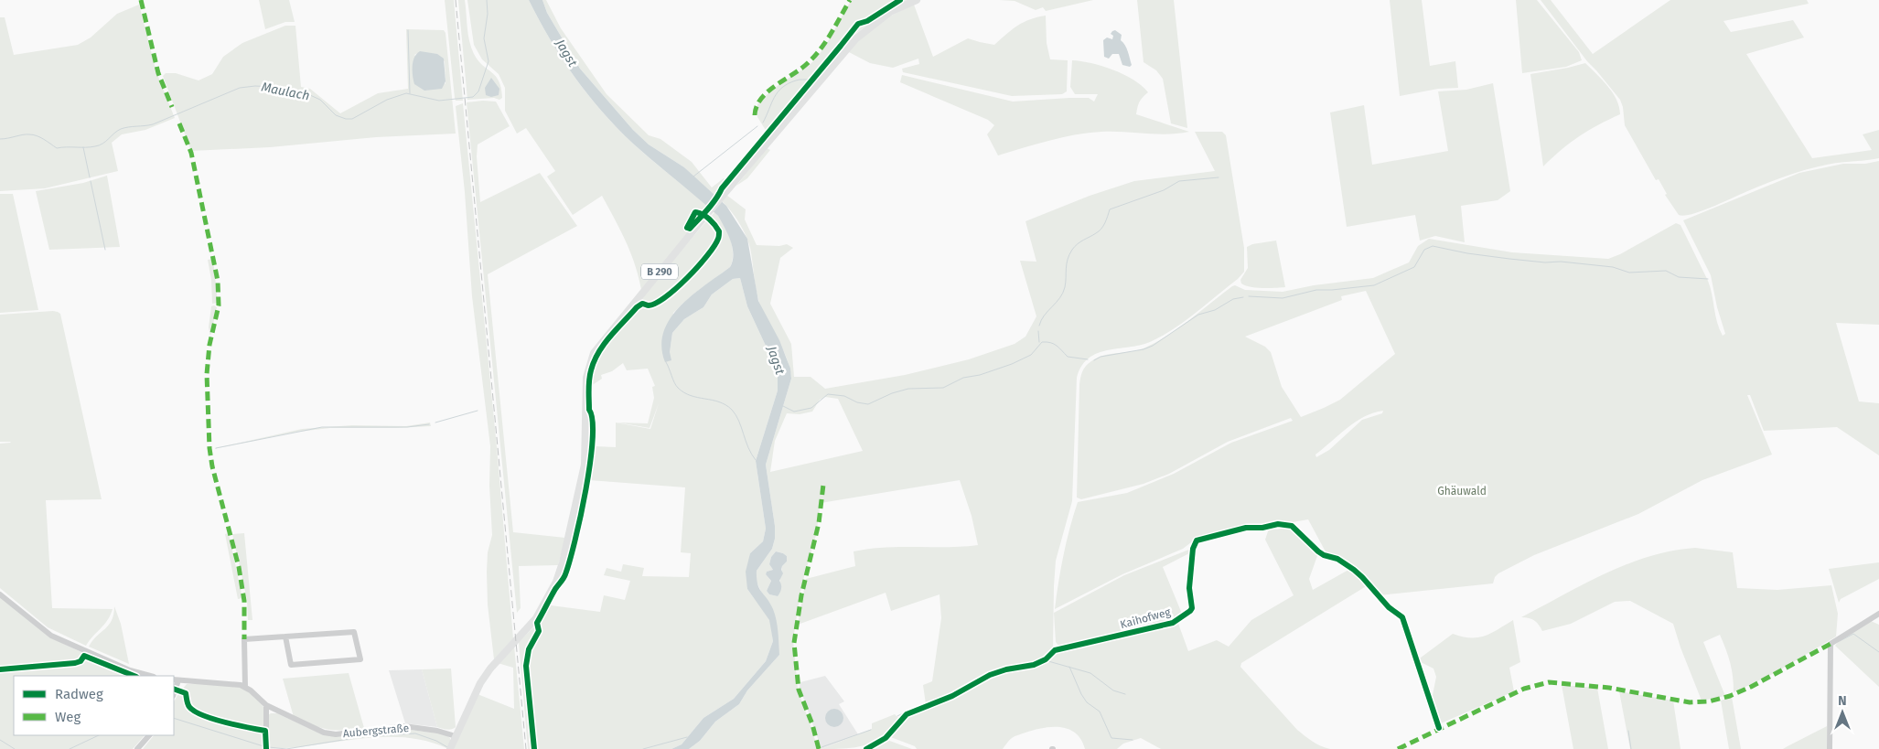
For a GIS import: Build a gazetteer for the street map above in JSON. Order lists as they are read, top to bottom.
{
  "streets": {
    "main road": ["B 290"],
    "street": ["Kaihofweg", "Aubergstraße"]
  },
  "crossings": [
    ["B 290", "Aubergstraße"]
  ],
  "water": ["Jagst", "Maulach"],
  "parks": ["Ghäuwald"],
  "legend": ["Radweg", "Weg"],
  "north": "top"
}
